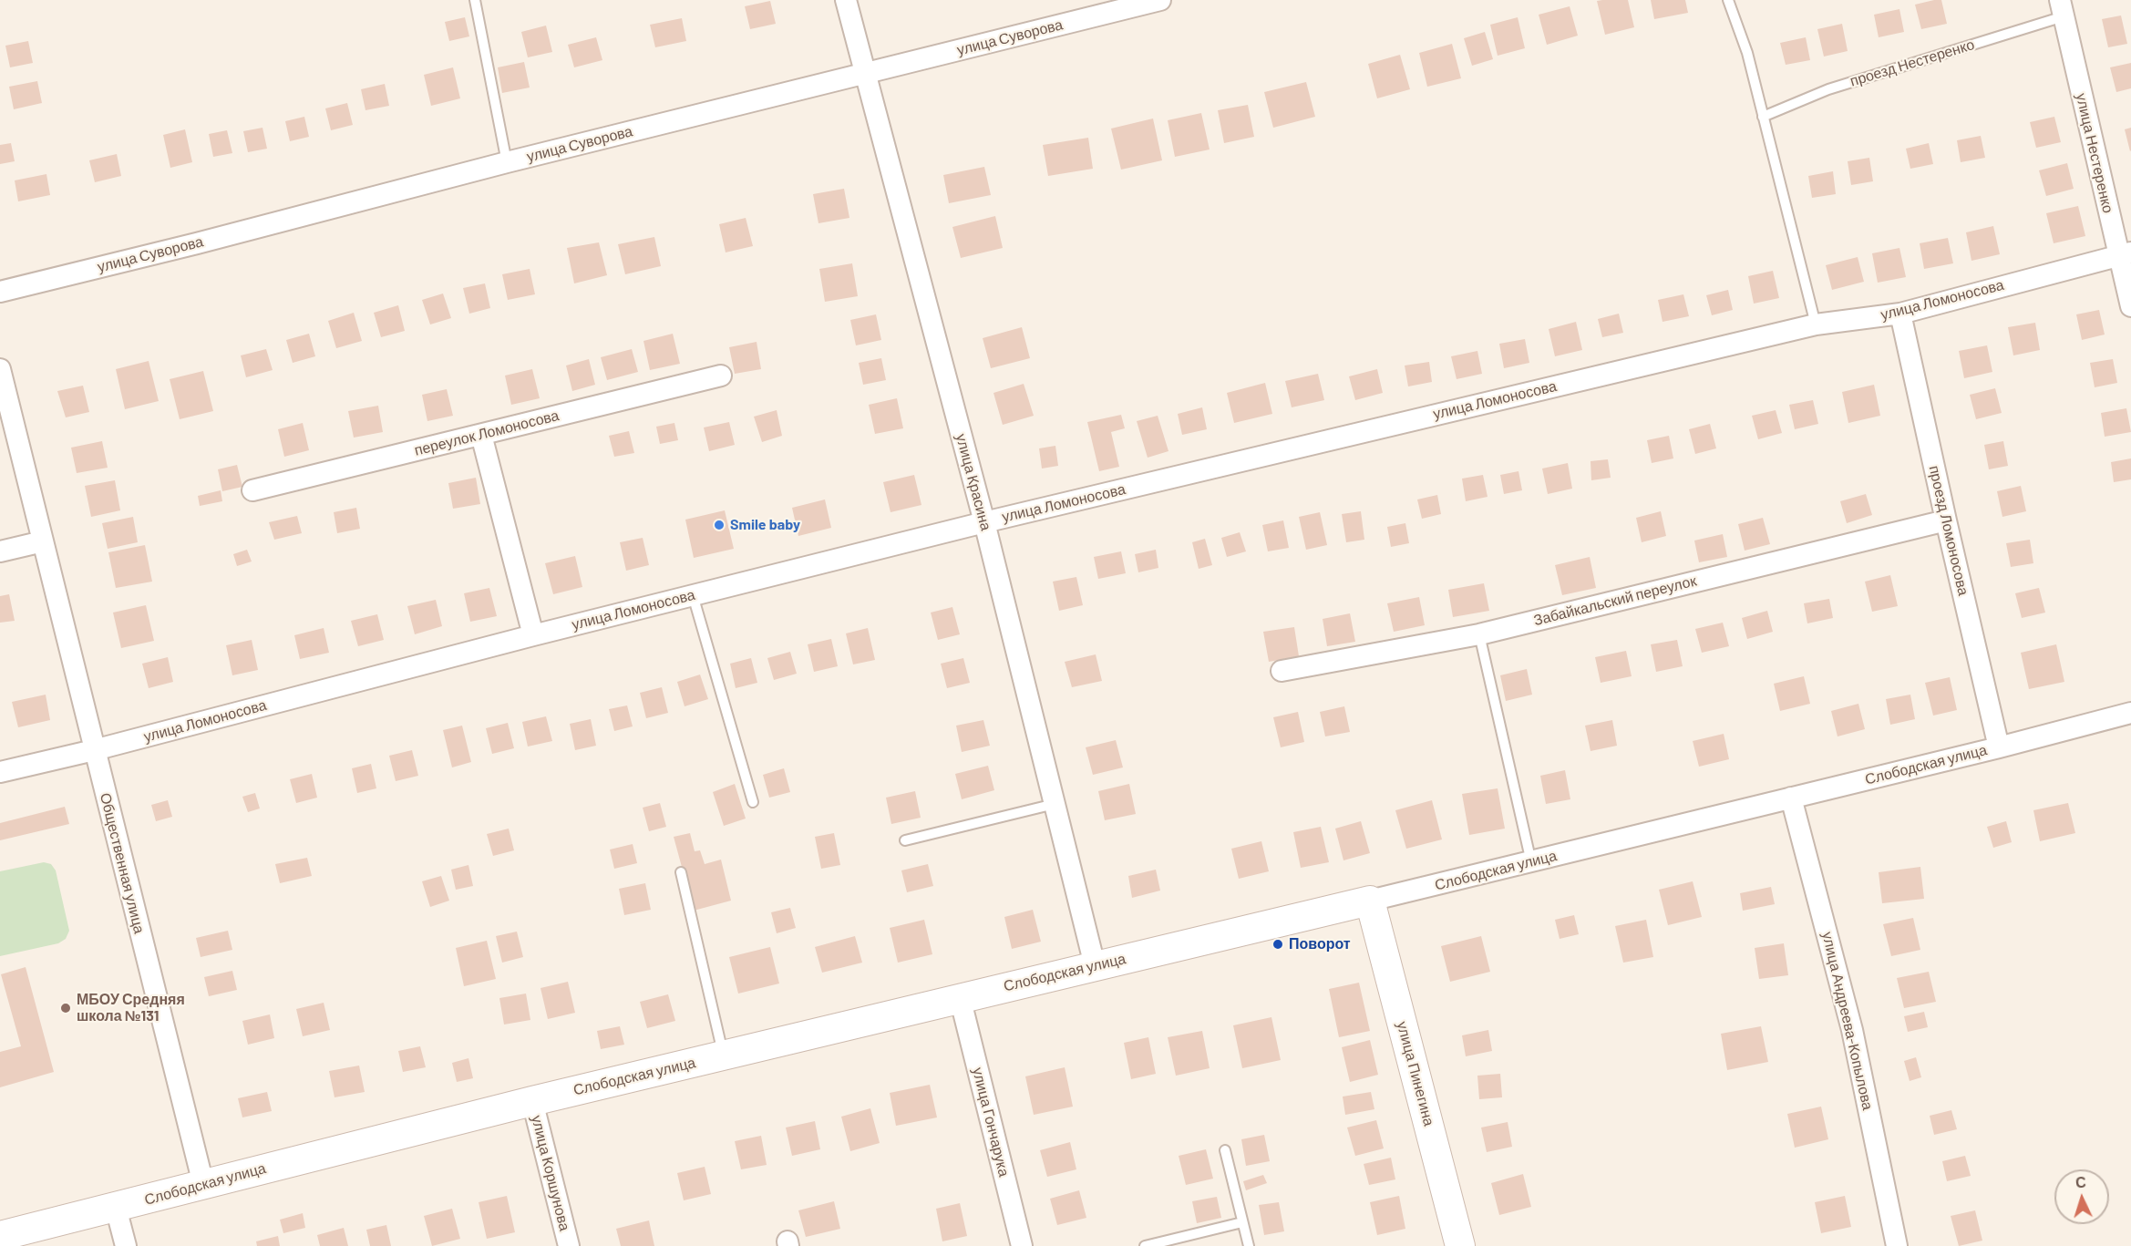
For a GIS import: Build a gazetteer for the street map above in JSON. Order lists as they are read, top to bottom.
{
  "streets": {
    "street": [
      "улица Суворова",
      "улица Нестеренко",
      "улица Ломоносова",
      "переулок Ломоносова",
      "улица Красина",
      "проезд Ломоносова",
      "Забайкальский переулок",
      "Слободская улица",
      "Общественная улица",
      "улица Андреева-Копылова",
      "улица Пинегина",
      "улица Гончарука",
      "улица Коршунова"
    ],
    "lane": ["проезд Нестеренко"]
  },
  "crossings": [
    ["улица Суворова", "улица Красина"],
    ["проезд Нестеренко", "улица Нестеренко"],
    ["улица Нестеренко", "улица Ломоносова"],
    ["улица Ломоносова", "улица Красина"],
    ["улица Ломоносова", "проезд Ломоносова"],
    ["улица Ломоносова", "Общественная улица"],
    ["улица Красина", "Слободская улица"],
    ["проезд Ломоносова", "Забайкальский переулок"],
    ["проезд Ломоносова", "Слободская улица"],
    ["Слободская улица", "Общественная улица"],
    ["Слободская улица", "улица Андреева-Копылова"],
    ["Слободская улица", "улица Пинегина"],
    ["Слободская улица", "улица Гончарука"],
    ["Слободская улица", "улица Коршунова"]
  ],
  "places": ["Smile baby", "Поворот", "МБОУ Средняя школа №131"],
  "north": "top"
}
